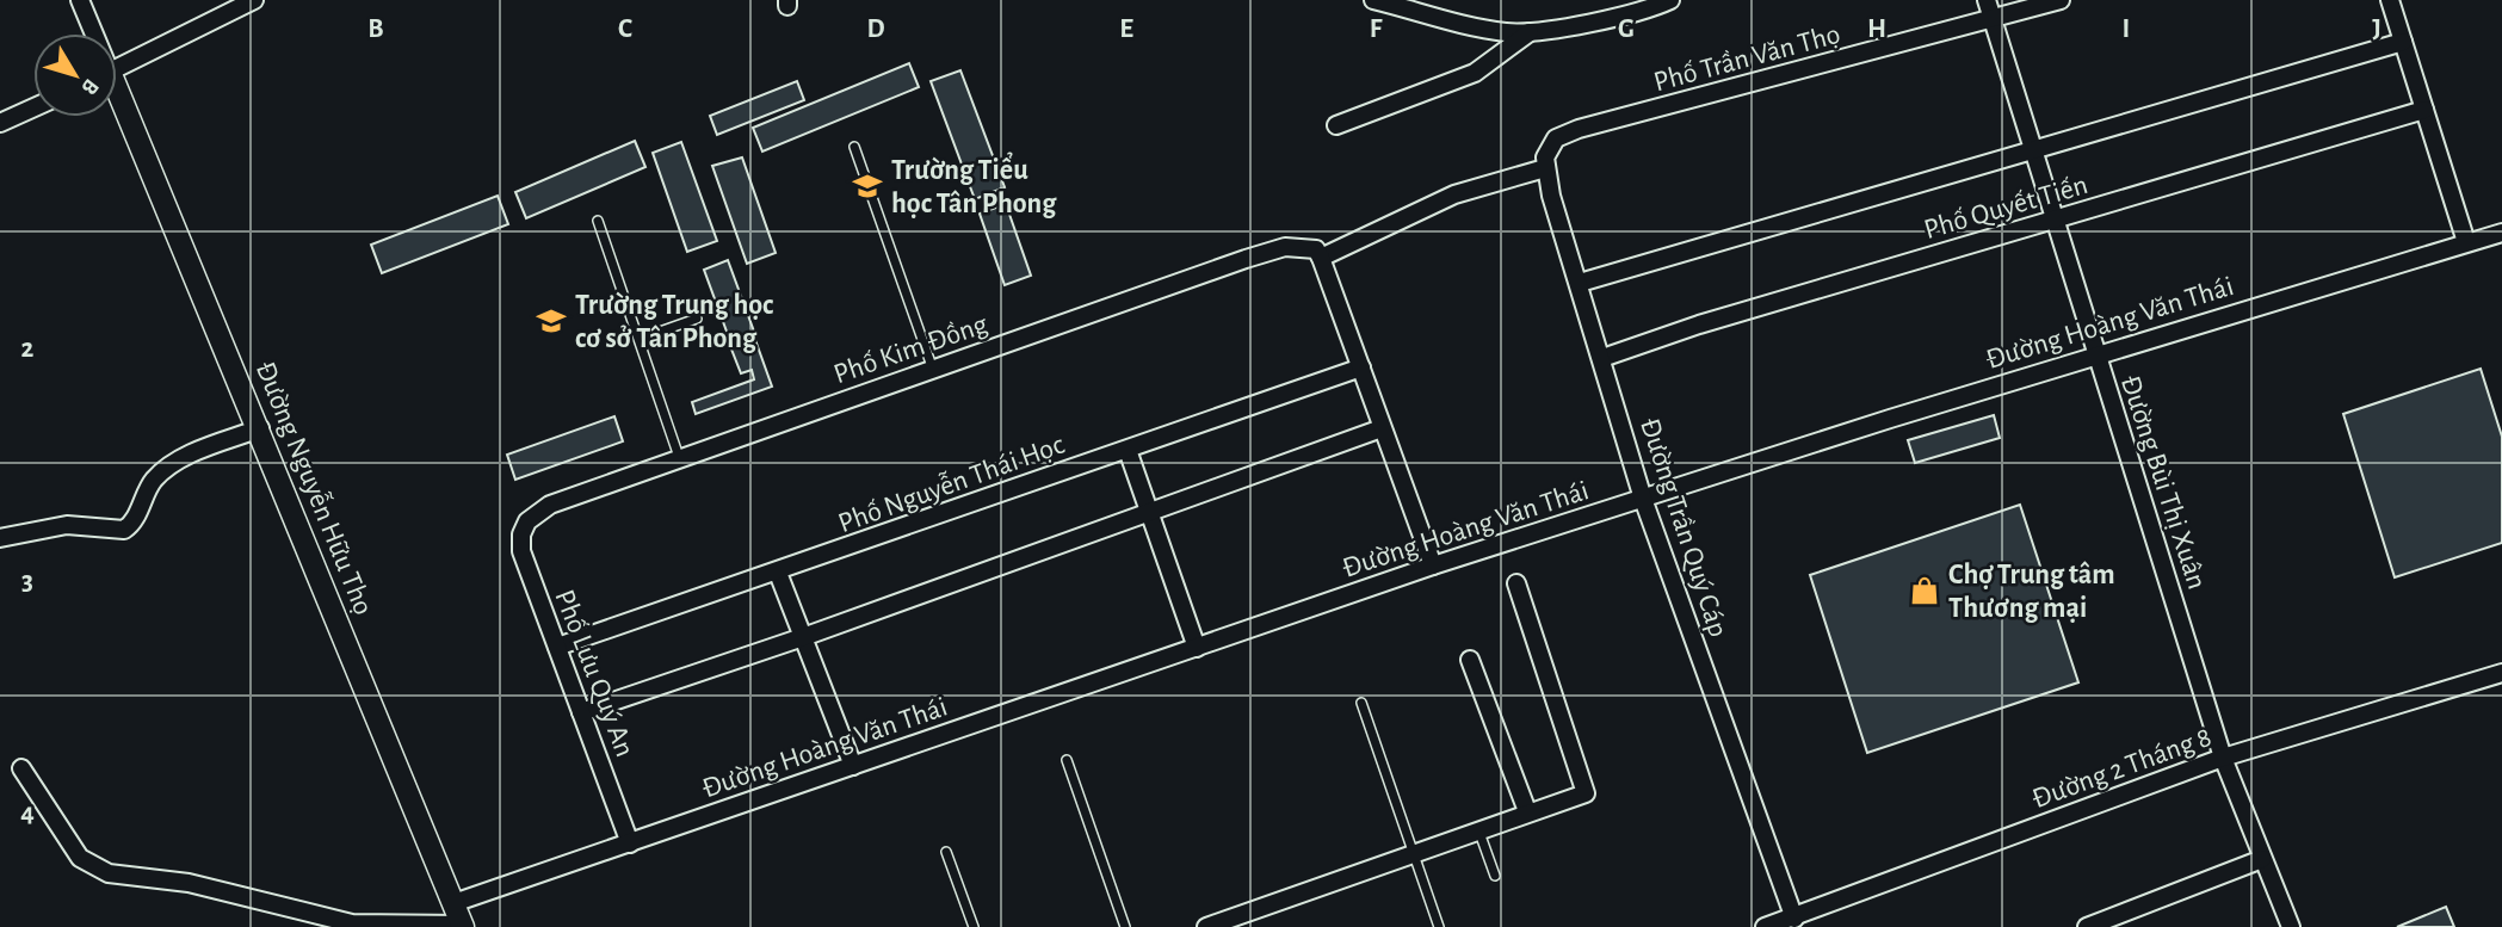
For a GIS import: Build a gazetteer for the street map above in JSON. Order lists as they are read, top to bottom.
{
  "streets": {
    "street": [
      "Phố Trần Văn Thọ",
      "Phố Quyết Tiến",
      "Đường Hoàng Văn Thái",
      "Phố Kim Đồng",
      "Đường Bùi Thị Xuân",
      "Phố Nguyễn Thái Học",
      "Đường Nguyễn Hữu Thọ",
      "Đường Trần Quý Cáp",
      "Phố Lưu Quý An",
      "Đường 2 Tháng 8"
    ]
  },
  "crossings": [
    ["Phố Trần Văn Thọ", "Đường Bùi Thị Xuân"],
    ["Phố Trần Văn Thọ", "Đường Trần Quý Cáp"],
    ["Phố Quyết Tiến", "Đường Bùi Thị Xuân"],
    ["Phố Quyết Tiến", "Đường Trần Quý Cáp"],
    ["Đường Hoàng Văn Thái", "Đường Bùi Thị Xuân"],
    ["Đường Hoàng Văn Thái", "Đường Nguyễn Hữu Thọ"],
    ["Đường Hoàng Văn Thái", "Đường Trần Quý Cáp"],
    ["Đường Hoàng Văn Thái", "Phố Lưu Quý An"],
    ["Phố Kim Đồng", "Phố Lưu Quý An"],
    ["Đường Bùi Thị Xuân", "Đường 2 Tháng 8"],
    ["Phố Nguyễn Thái Học", "Phố Lưu Quý An"],
    ["Đường Trần Quý Cáp", "Đường 2 Tháng 8"]
  ],
  "places": {
    "school or university": ["Trường Tiểu học Tân Phong", "Trường Trung học cơ sở Tân Phong"],
    "shop": ["Chợ Trung tâm Thương mại"]
  },
  "north": "bottom right",
  "grid": {
    "columns": [
      "B",
      "C",
      "D",
      "E",
      "F",
      "G",
      "H",
      "I",
      "J"
    ],
    "rows": ["2", "3", "4"]
  }
}
